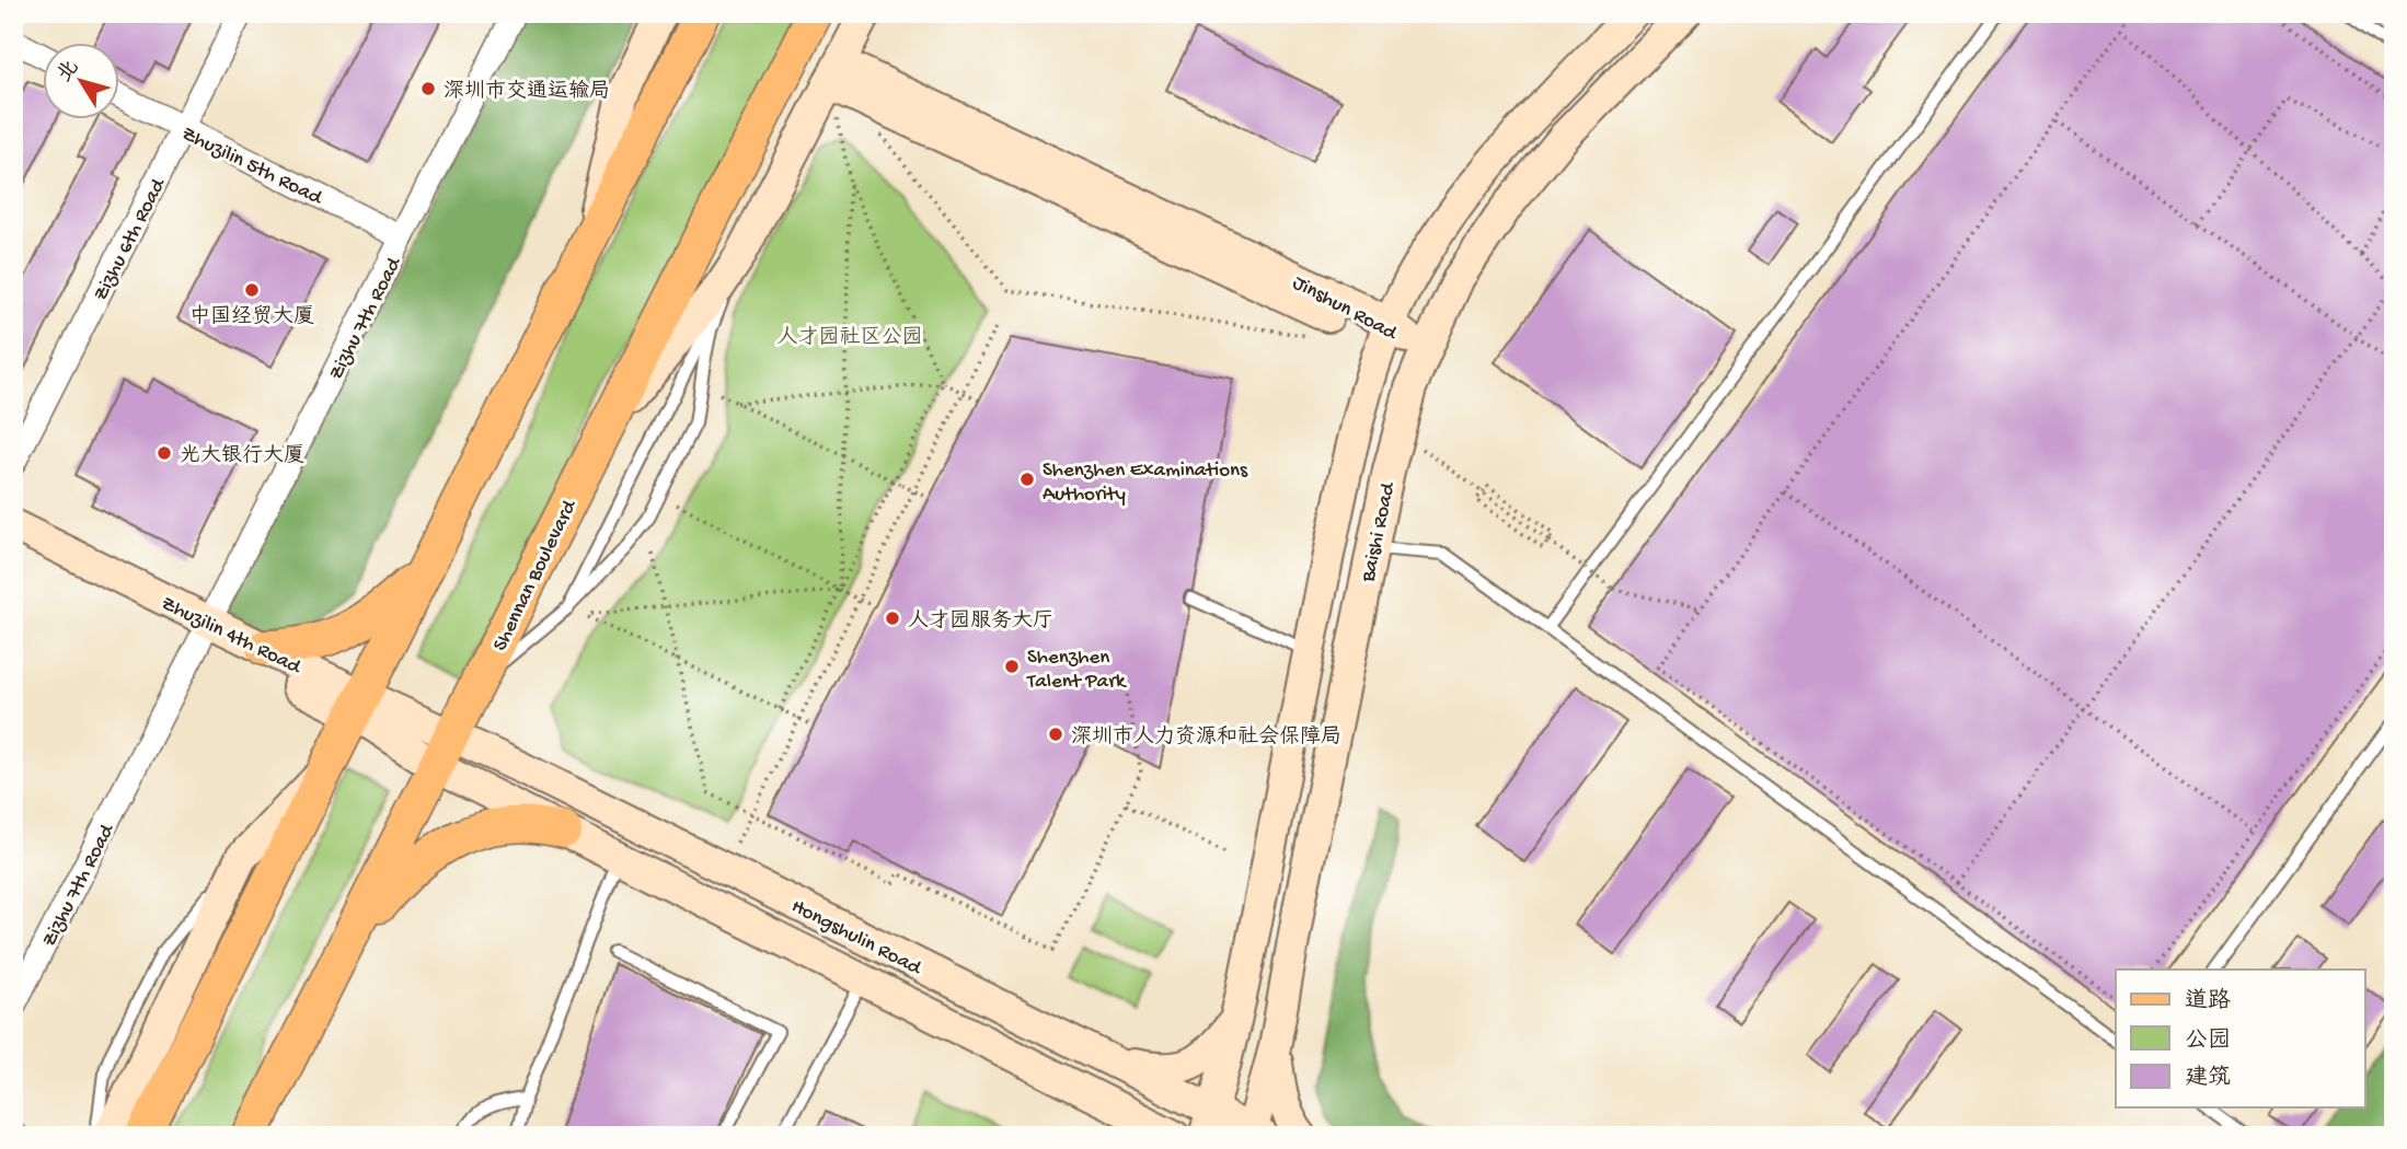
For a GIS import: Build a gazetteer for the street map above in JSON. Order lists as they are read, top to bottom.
{
  "streets": {
    "main road": [
      "Jinshun Road",
      "Baishi Road",
      "Shennan Boulevard",
      "Zhuzilin 4th Road",
      "Hongshulin Road"
    ],
    "street": ["Zhuzilin 5th Road", "Zizhu 6th Road", "Zizhu 7th Road"]
  },
  "crossings": [
    ["Zhuzilin 5th Road", "Zizhu 6th Road"],
    ["Zhuzilin 5th Road", "Zizhu 7th Road"],
    ["Jinshun Road", "Baishi Road"],
    ["Zizhu 7th Road", "Zhuzilin 4th Road"],
    ["Baishi Road", "Hongshulin Road"],
    ["Shennan Boulevard", "Zhuzilin 4th Road"],
    ["Shennan Boulevard", "Hongshulin Road"],
    ["Zhuzilin 4th Road", "Hongshulin Road"]
  ],
  "parks": ["人才园社区公园"],
  "places": [
    "深圳市交通运输局",
    "中国经贸大厦",
    "光大银行大厦",
    "Shenzhen Examinations Authority",
    "人才园服务大厅",
    "Shenzhen Talent Park",
    "深圳市人力资源和社会保障局"
  ],
  "legend": ["道路", "公园", "建筑"],
  "north": "top left"
}
